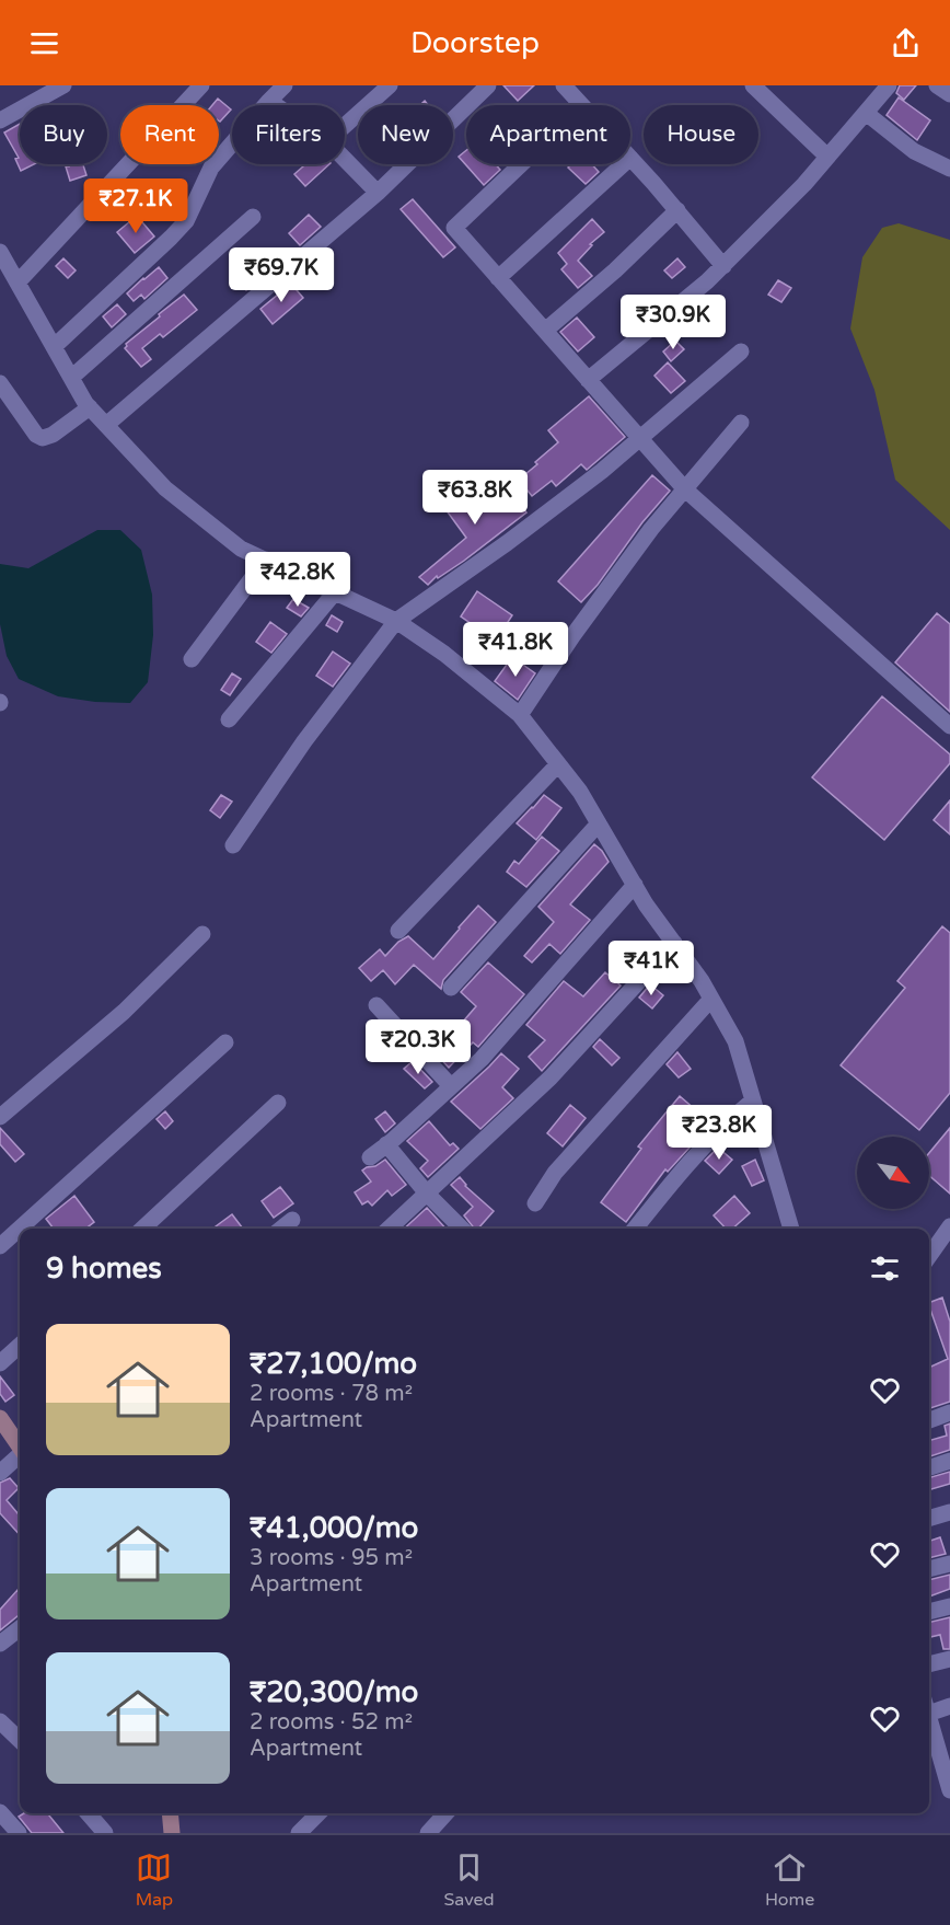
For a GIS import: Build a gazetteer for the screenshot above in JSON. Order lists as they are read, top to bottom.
{
  "north": "bottom right",
  "page": {
    "header": "Doorstep",
    "chip": [
      "Buy",
      "Rent",
      "Filters",
      "New",
      "Apartment",
      "House"
    ],
    "price": [
      "₹27.1K",
      "₹69.7K",
      "₹30.9K",
      "₹63.8K",
      "₹42.8K",
      "₹41.8K",
      "₹41K",
      "₹20.3K",
      "₹23.8K"
    ],
    "heading": "9 homes",
    "list": [
      {
        "name": "₹27,100/mo",
        "note": "2 rooms · 78 m² · Apartment"
      },
      {
        "name": "₹41,000/mo",
        "note": "3 rooms · 95 m² · Apartment"
      },
      {
        "name": "₹20,300/mo",
        "note": "2 rooms · 52 m² · Apartment"
      }
    ],
    "tabs": ["Map", "Saved", "Home"]
  }
}
